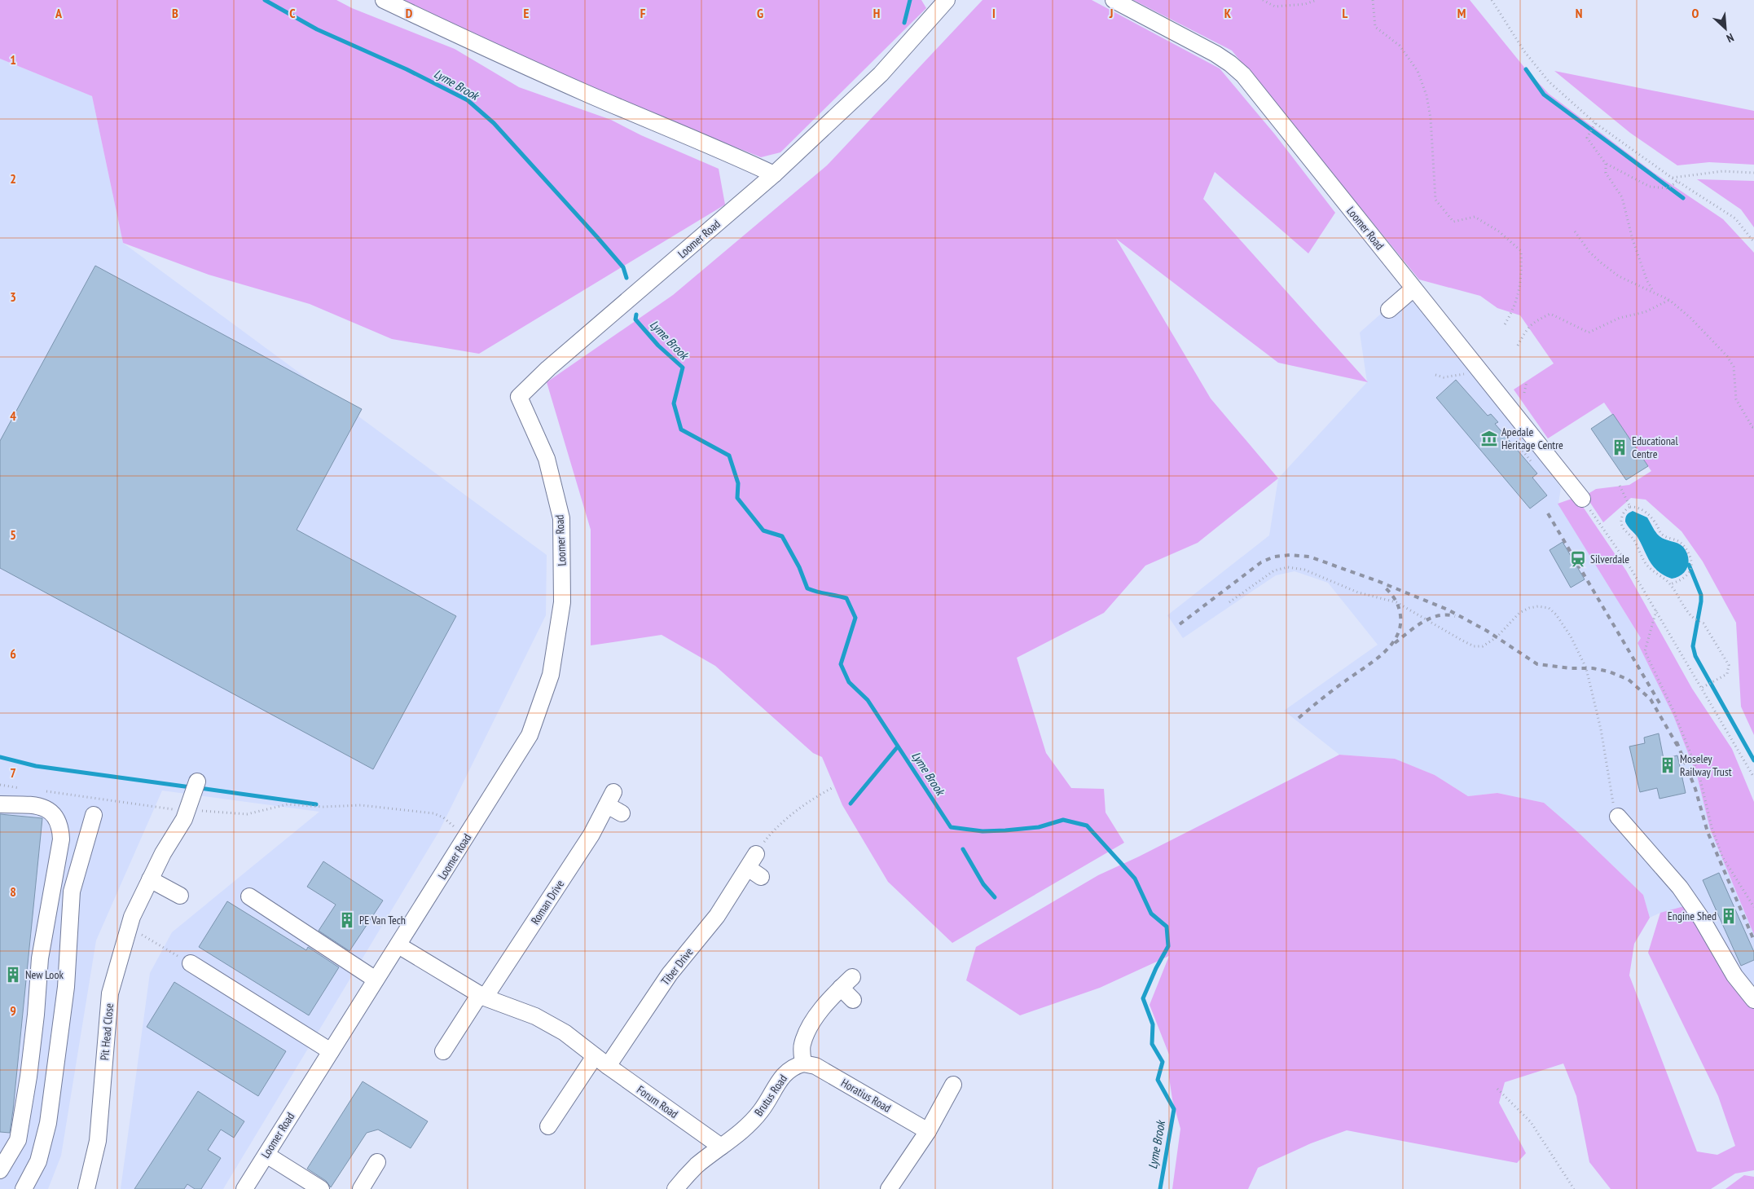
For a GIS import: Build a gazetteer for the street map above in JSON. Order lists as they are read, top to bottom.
{
  "streets": {
    "street": [
      "Loomer Road",
      "Roman Drive",
      "Tiber Drive",
      "Pit Head Close",
      "Brutus Road",
      "Horatius Road",
      "Forum Road"
    ]
  },
  "crossings": [
    ["Loomer Road", "Forum Road"],
    ["Roman Drive", "Forum Road"],
    ["Tiber Drive", "Forum Road"],
    ["Brutus Road", "Horatius Road"],
    ["Brutus Road", "Forum Road"]
  ],
  "water": ["Lyme Brook"],
  "places": {
    "museum": ["Apedale Heritage Centre"],
    "building": [
      "Educational Centre",
      "Moseley Railway Trust",
      "Engine Shed",
      "PE Van Tech",
      "New Look"
    ],
    "station": ["Silverdale"]
  },
  "north": "bottom right",
  "grid": {
    "columns": [
      "A",
      "B",
      "C",
      "D",
      "E",
      "F",
      "G",
      "H",
      "I",
      "J",
      "K",
      "L",
      "M",
      "N",
      "O"
    ],
    "rows": [
      "1",
      "2",
      "3",
      "4",
      "5",
      "6",
      "7",
      "8",
      "9"
    ]
  }
}
